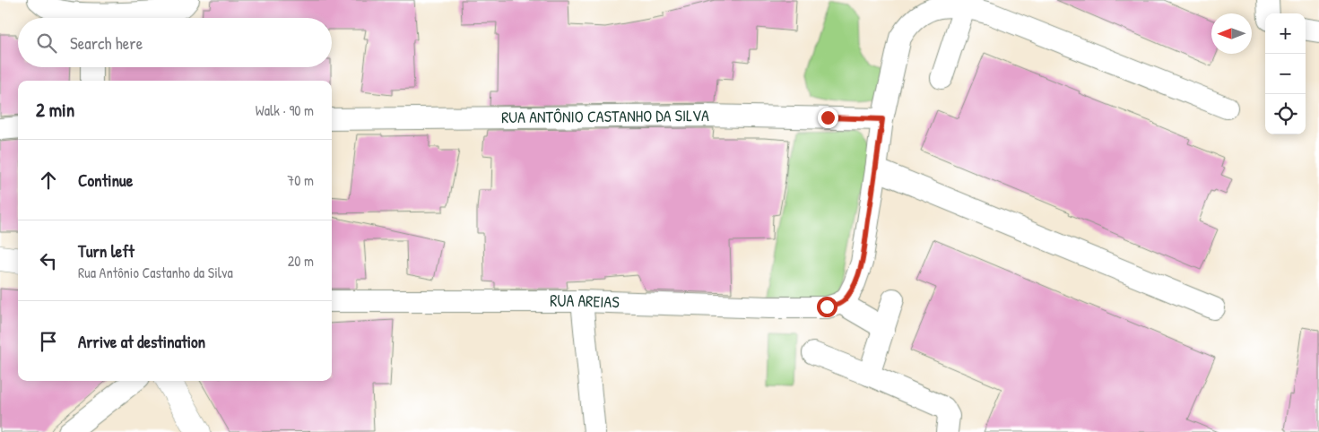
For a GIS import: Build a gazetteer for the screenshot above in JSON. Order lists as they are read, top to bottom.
{
  "streets": {
    "street": ["RUA ANTÔNIO CASTANHO DA SILVA", "RUA AREIAS"]
  },
  "north": "left",
  "page": {
    "map_buttons": ["+", "−"],
    "search": "Search here",
    "heading": ["2 min", "Walk · 90 m"],
    "list": [
      ["Continue", "70 m"],
      ["Turn left", "Rua Antônio Castanho da Silva", "20 m"],
      "Arrive at destination"
    ]
  }
}
